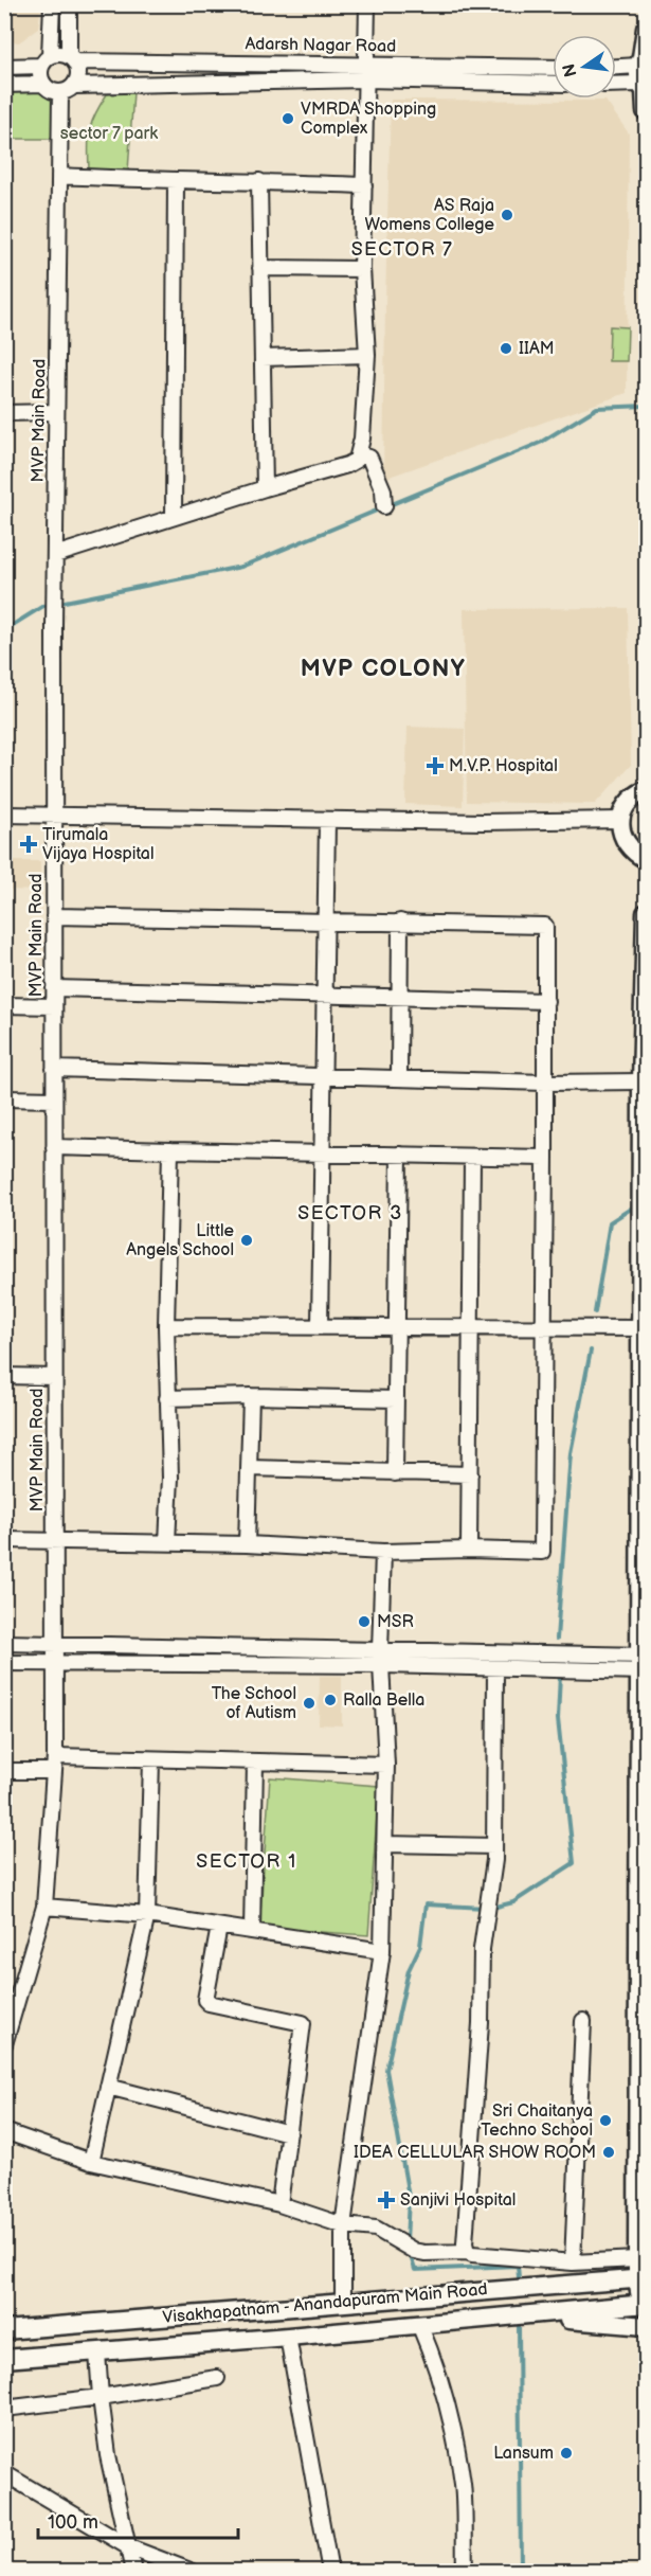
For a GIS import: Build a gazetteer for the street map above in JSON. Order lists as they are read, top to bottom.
{
  "streets": {
    "main road": ["Visakhapatnam - Anandapuram Main Road"],
    "street": ["Adarsh Nagar Road", "MVP Main Road"]
  },
  "crossings": [
    ["Adarsh Nagar Road", "MVP Main Road"]
  ],
  "districts": [
    "SECTOR 7",
    "MVP COLONY",
    "SECTOR 3",
    "SECTOR 1"
  ],
  "parks": ["sector 7 park"],
  "places": {
    "other": [
      "VMRDA Shopping Complex",
      "AS Raja Womens College",
      "IIAM",
      "Little Angels School",
      "MSR",
      "Ralla Bella",
      "The School of Autism",
      "Sri Chaitanya Techno School",
      "IDEA CELLULAR SHOW ROOM",
      "Lansum"
    ],
    "health": ["M.V.P. Hospital", "Tirumala Vijaya Hospital", "Sanjivi Hospital"]
  },
  "scale_bar": "100 m",
  "north": "left"
}
